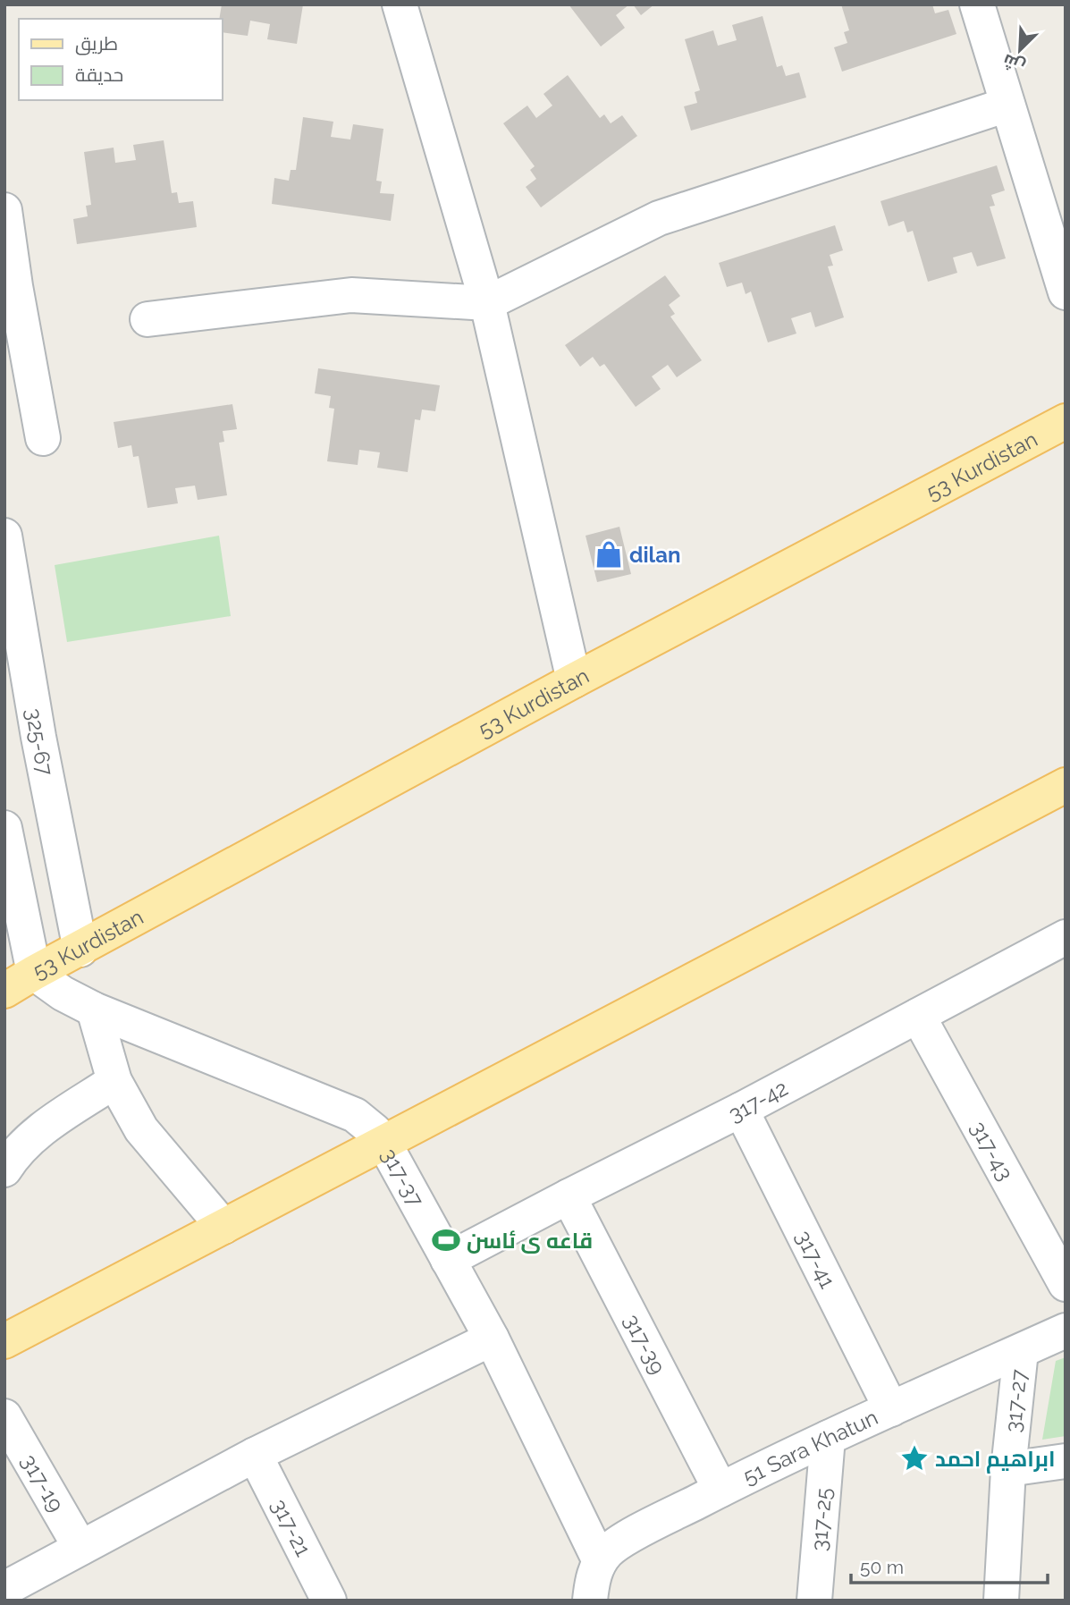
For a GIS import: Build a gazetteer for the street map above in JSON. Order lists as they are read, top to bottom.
{
  "streets": {
    "main road": ["53 Kurdistan"],
    "street": [
      "325-67",
      "317-42",
      "317-43",
      "317-37",
      "317-41",
      "317-39",
      "317-27",
      "51 Sara Khatun",
      "317-19",
      "317-25",
      "317-21"
    ]
  },
  "crossings": [
    ["53 Kurdistan", "325-67"],
    ["53 Kurdistan", "317-37"],
    ["317-42", "317-43"],
    ["317-42", "317-37"],
    ["317-42", "317-41"],
    ["317-42", "317-39"],
    ["317-37", "51 Sara Khatun"],
    ["317-41", "51 Sara Khatun"],
    ["317-39", "51 Sara Khatun"],
    ["317-27", "51 Sara Khatun"],
    ["51 Sara Khatun", "317-25"]
  ],
  "places": {
    "shop": ["dilan"],
    "sports": ["قاعه ى ئاسن"],
    "place": ["ابراهيم احمد"]
  },
  "legend": ["طريق", "حديقة"],
  "scale_bar": "50 m",
  "north": "bottom left"
}
